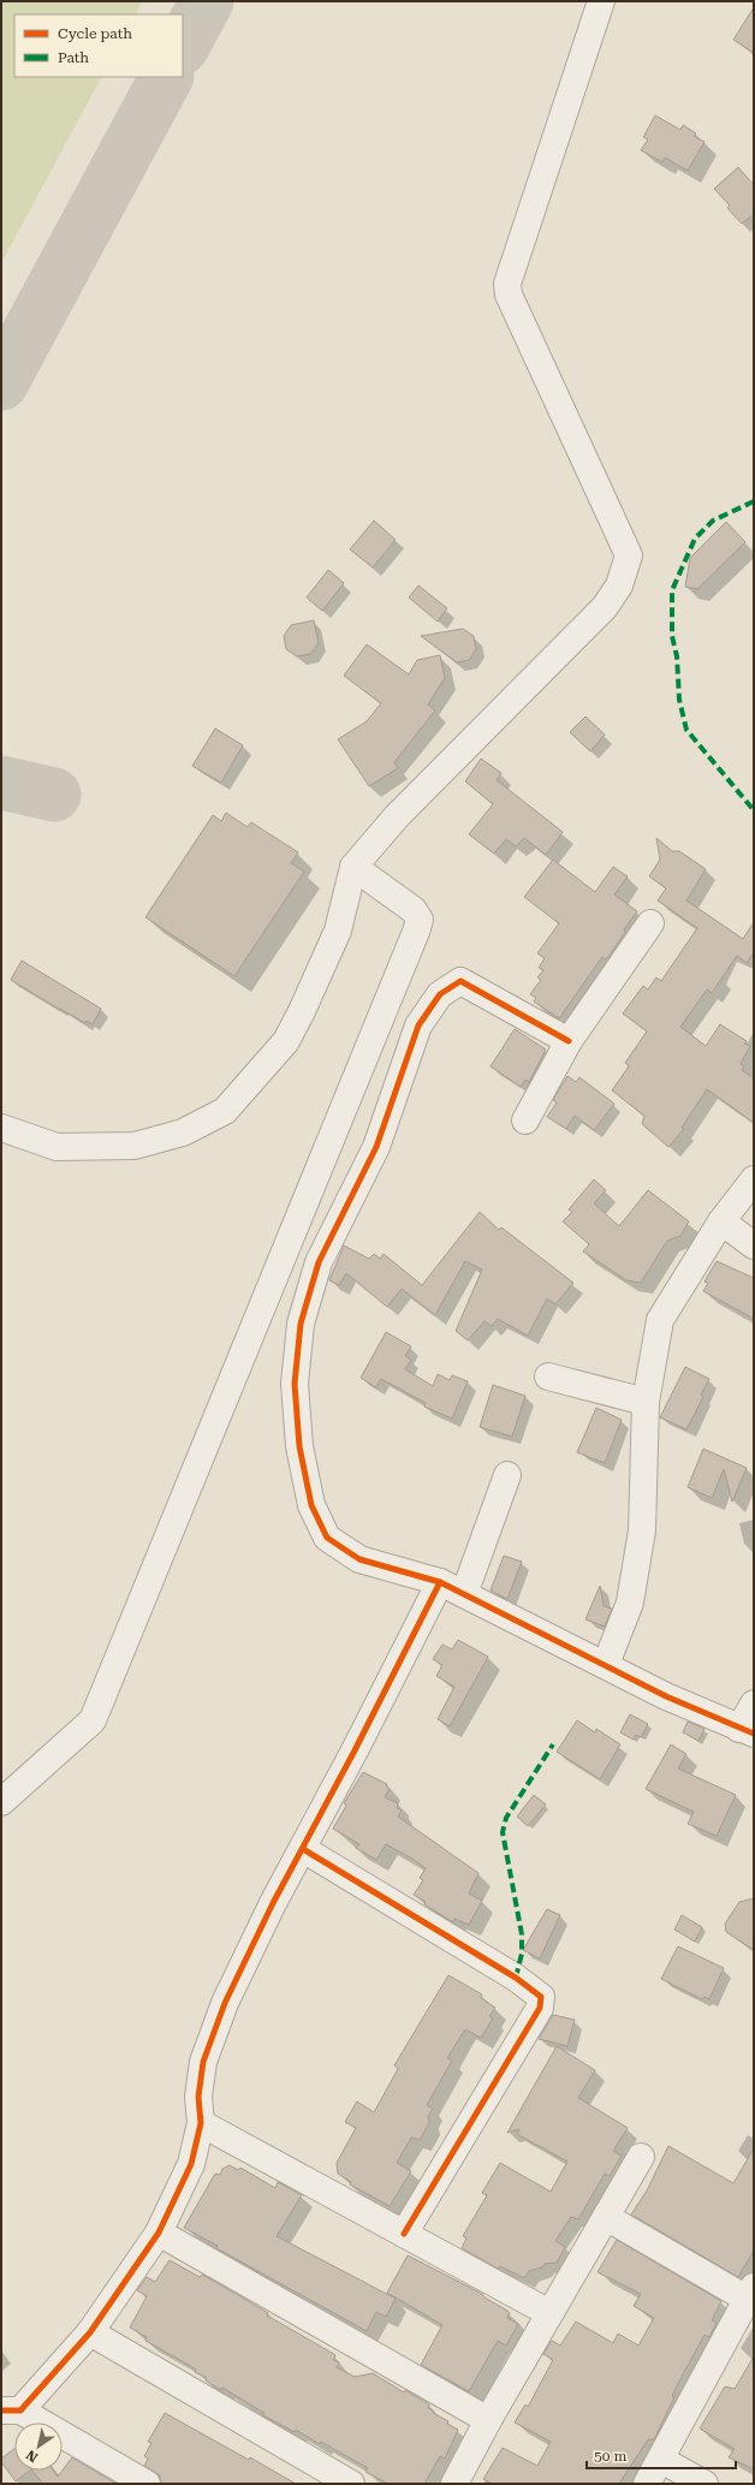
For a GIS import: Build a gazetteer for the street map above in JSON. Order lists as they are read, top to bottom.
{
  "legend": ["Cycle path", "Path"],
  "scale_bar": "50 m",
  "north": "bottom left"
}
